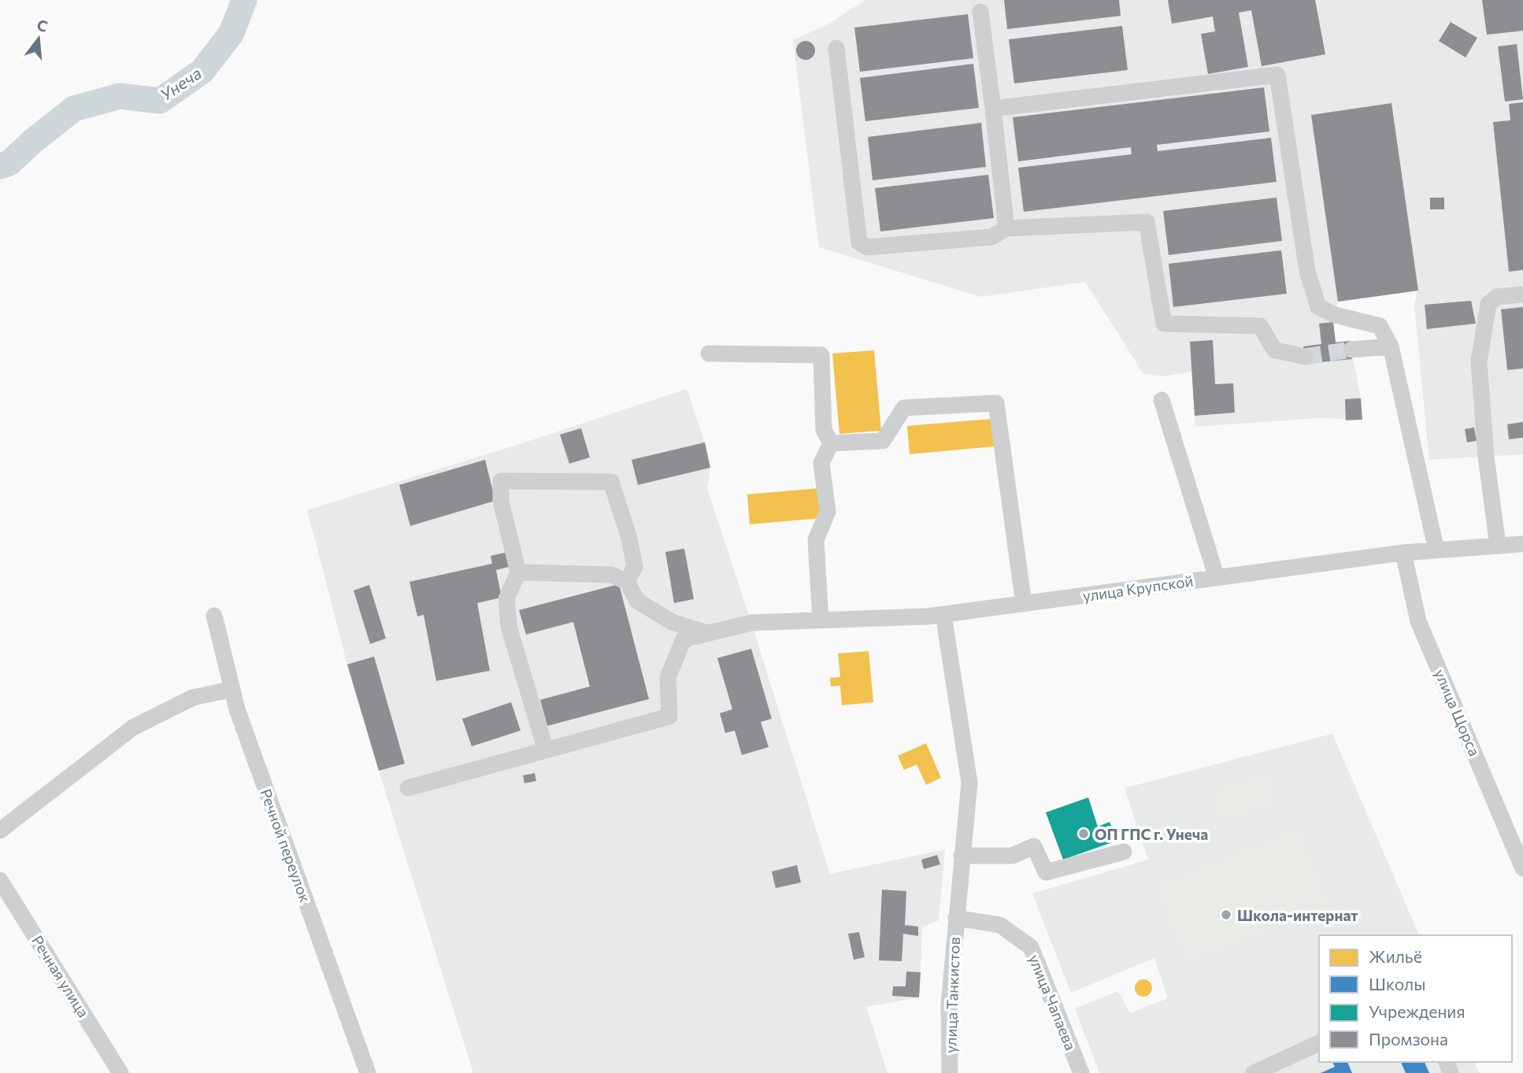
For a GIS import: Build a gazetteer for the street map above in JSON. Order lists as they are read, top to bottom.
{
  "streets": {
    "street": [
      "улица Крупской",
      "улица Щорса",
      "Речной переулок",
      "Речная улица",
      "улица Танкистов",
      "улица Чапаева"
    ]
  },
  "crossings": [
    ["улица Крупской", "улица Щорса"],
    ["улица Крупской", "улица Танкистов"],
    ["улица Танкистов", "улица Чапаева"]
  ],
  "water": ["Унеча"],
  "places": ["ОП ГПС г. Унеча", "Школа-интернат"],
  "legend": [
    "Жильё",
    "Школы",
    "Учреждения",
    "Промзона"
  ],
  "north": "top"
}
